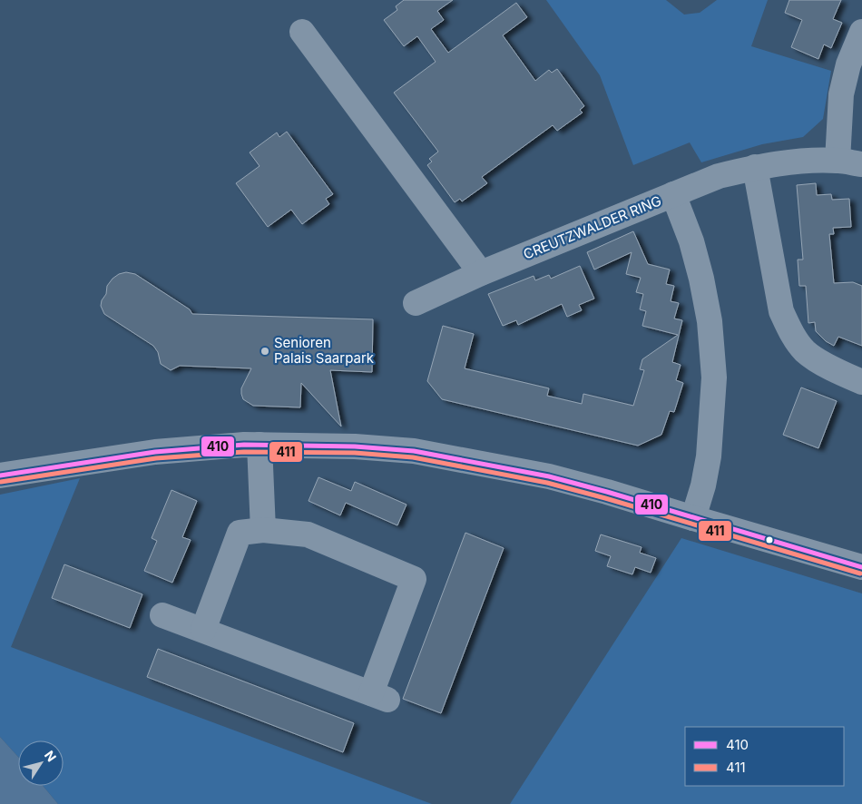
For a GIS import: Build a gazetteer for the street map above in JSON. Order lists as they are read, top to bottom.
{
  "streets": {
    "street": ["CREUTZWALDER RING"]
  },
  "places": ["Senioren Palais Saarpark"],
  "lines": ["transit line 410", "transit line 411"],
  "legend": ["410", "411"],
  "north": "top right"
}
